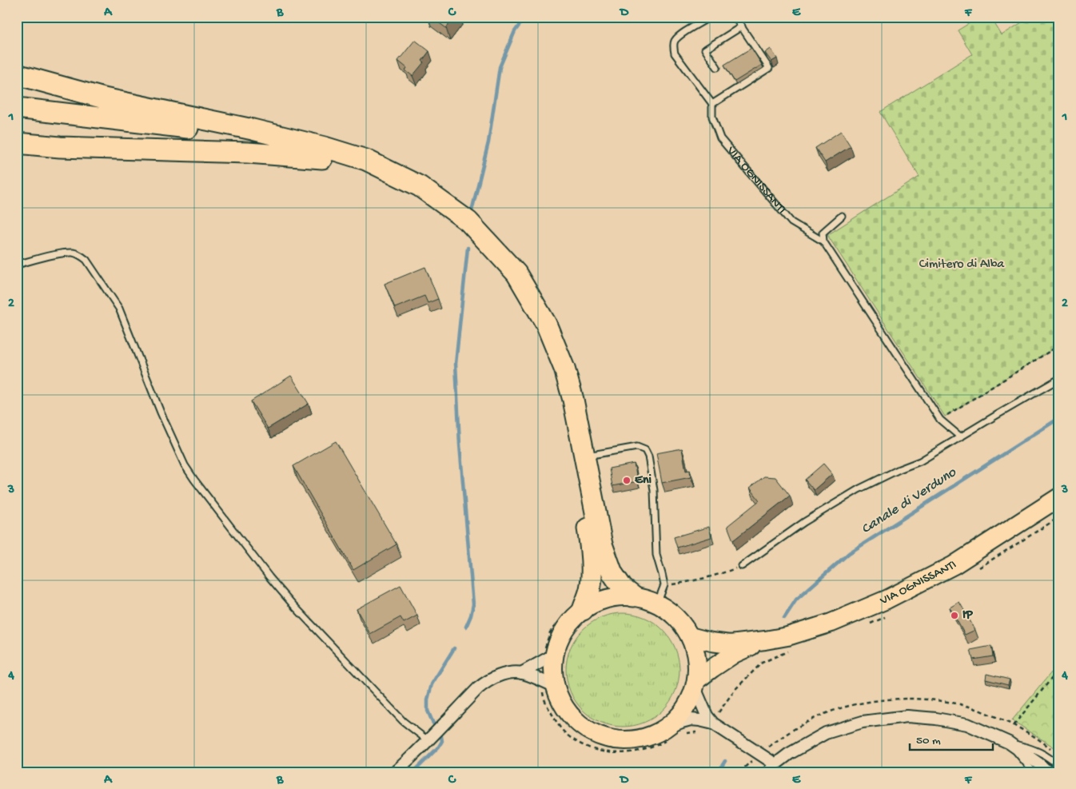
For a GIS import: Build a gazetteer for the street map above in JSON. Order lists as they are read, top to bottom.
{
  "streets": {
    "main road": ["VIA OGNISSANTI"]
  },
  "water": ["Canale di Verduno"],
  "parks": ["Cimitero di Alba"],
  "places": ["Eni", "IP"],
  "scale_bar": "50 m",
  "grid": {
    "columns": [
      "A",
      "B",
      "C",
      "D",
      "E",
      "F"
    ],
    "rows": [
      "1",
      "2",
      "3",
      "4"
    ]
  }
}
